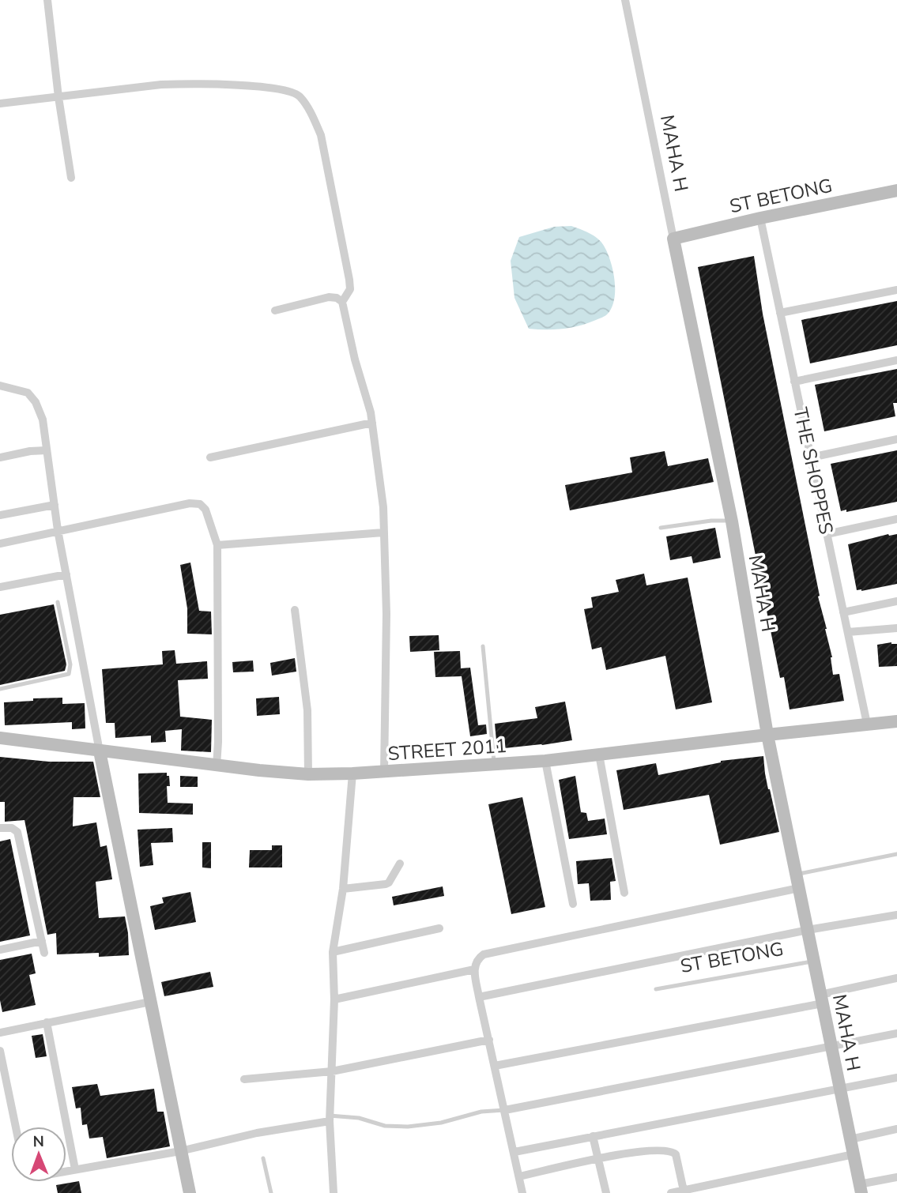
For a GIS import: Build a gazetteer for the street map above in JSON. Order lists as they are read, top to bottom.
{
  "streets": {
    "street": [
      "MAHA H",
      "ST BETONG",
      "THE SHOPPES",
      "STREET 2011"
    ]
  },
  "crossings": [
    ["MAHA H", "ST BETONG"],
    ["MAHA H", "STREET 2011"],
    ["ST BETONG", "THE SHOPPES"],
    ["THE SHOPPES", "STREET 2011"]
  ],
  "north": "top"
}
